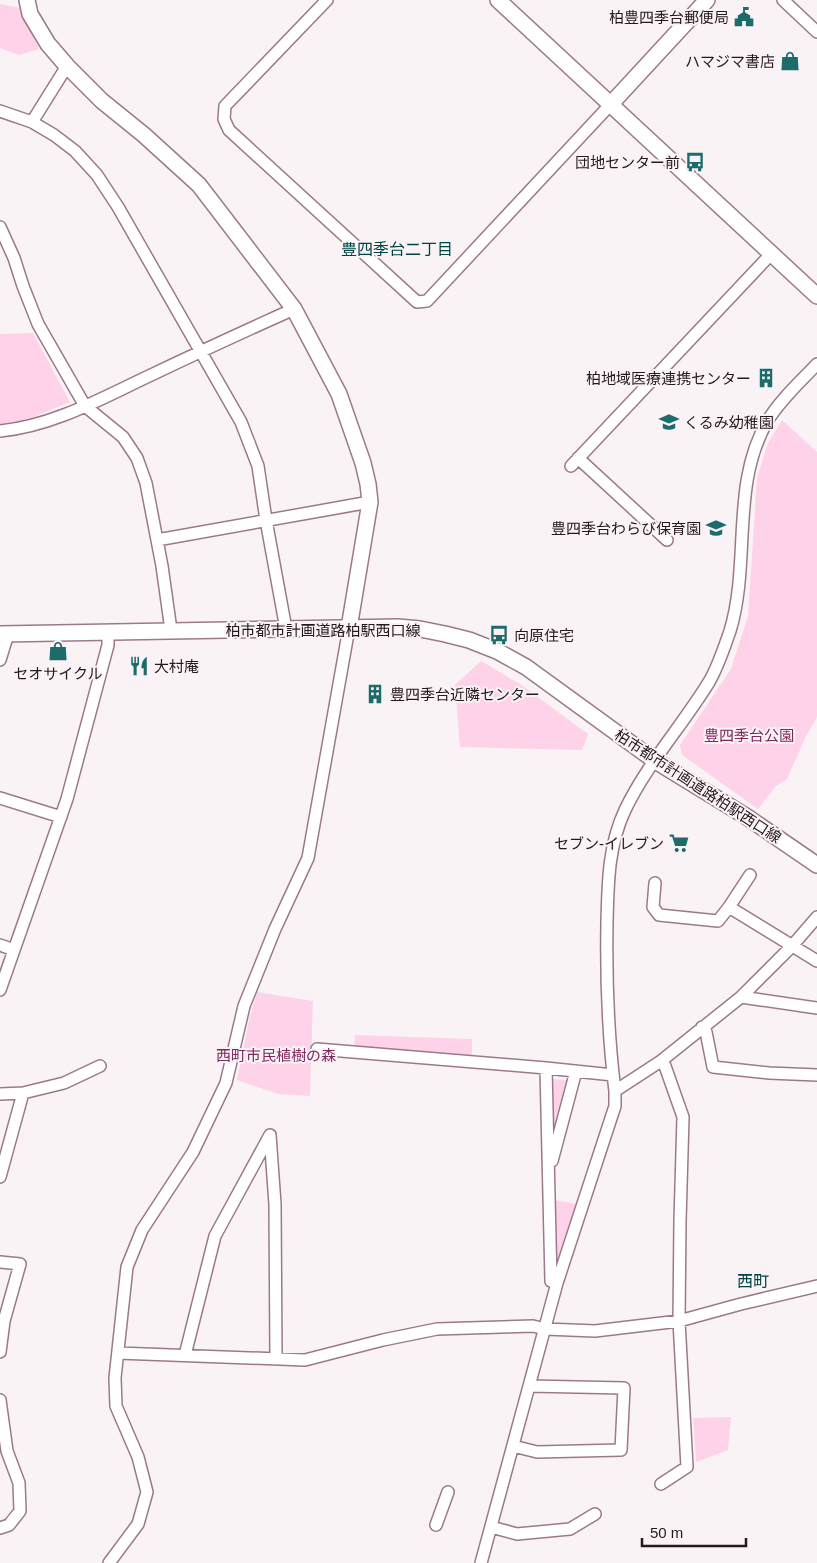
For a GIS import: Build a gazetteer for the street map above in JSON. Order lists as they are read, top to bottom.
{
  "streets": {
    "street": ["柏市都市計画道路柏駅西口線"]
  },
  "districts": ["豊四季台二丁目", "西町"],
  "parks": ["豊四季台公園", "西町市民植樹の森"],
  "places": {
    "public building": ["柏豊四季台郵便局"],
    "shop": ["ハマジマ書店", "セオサイクル"],
    "bus stop": ["団地センター前", "向原住宅"],
    "building": ["柏地域医療連携センター", "豊四季台近隣センター"],
    "school or university": ["くるみ幼稚園", "豊四季台わらび保育園"],
    "restaurant": ["大村庵"],
    "supermarket": ["セブン-イレブン"]
  },
  "scale_bar": "50 m"
}
